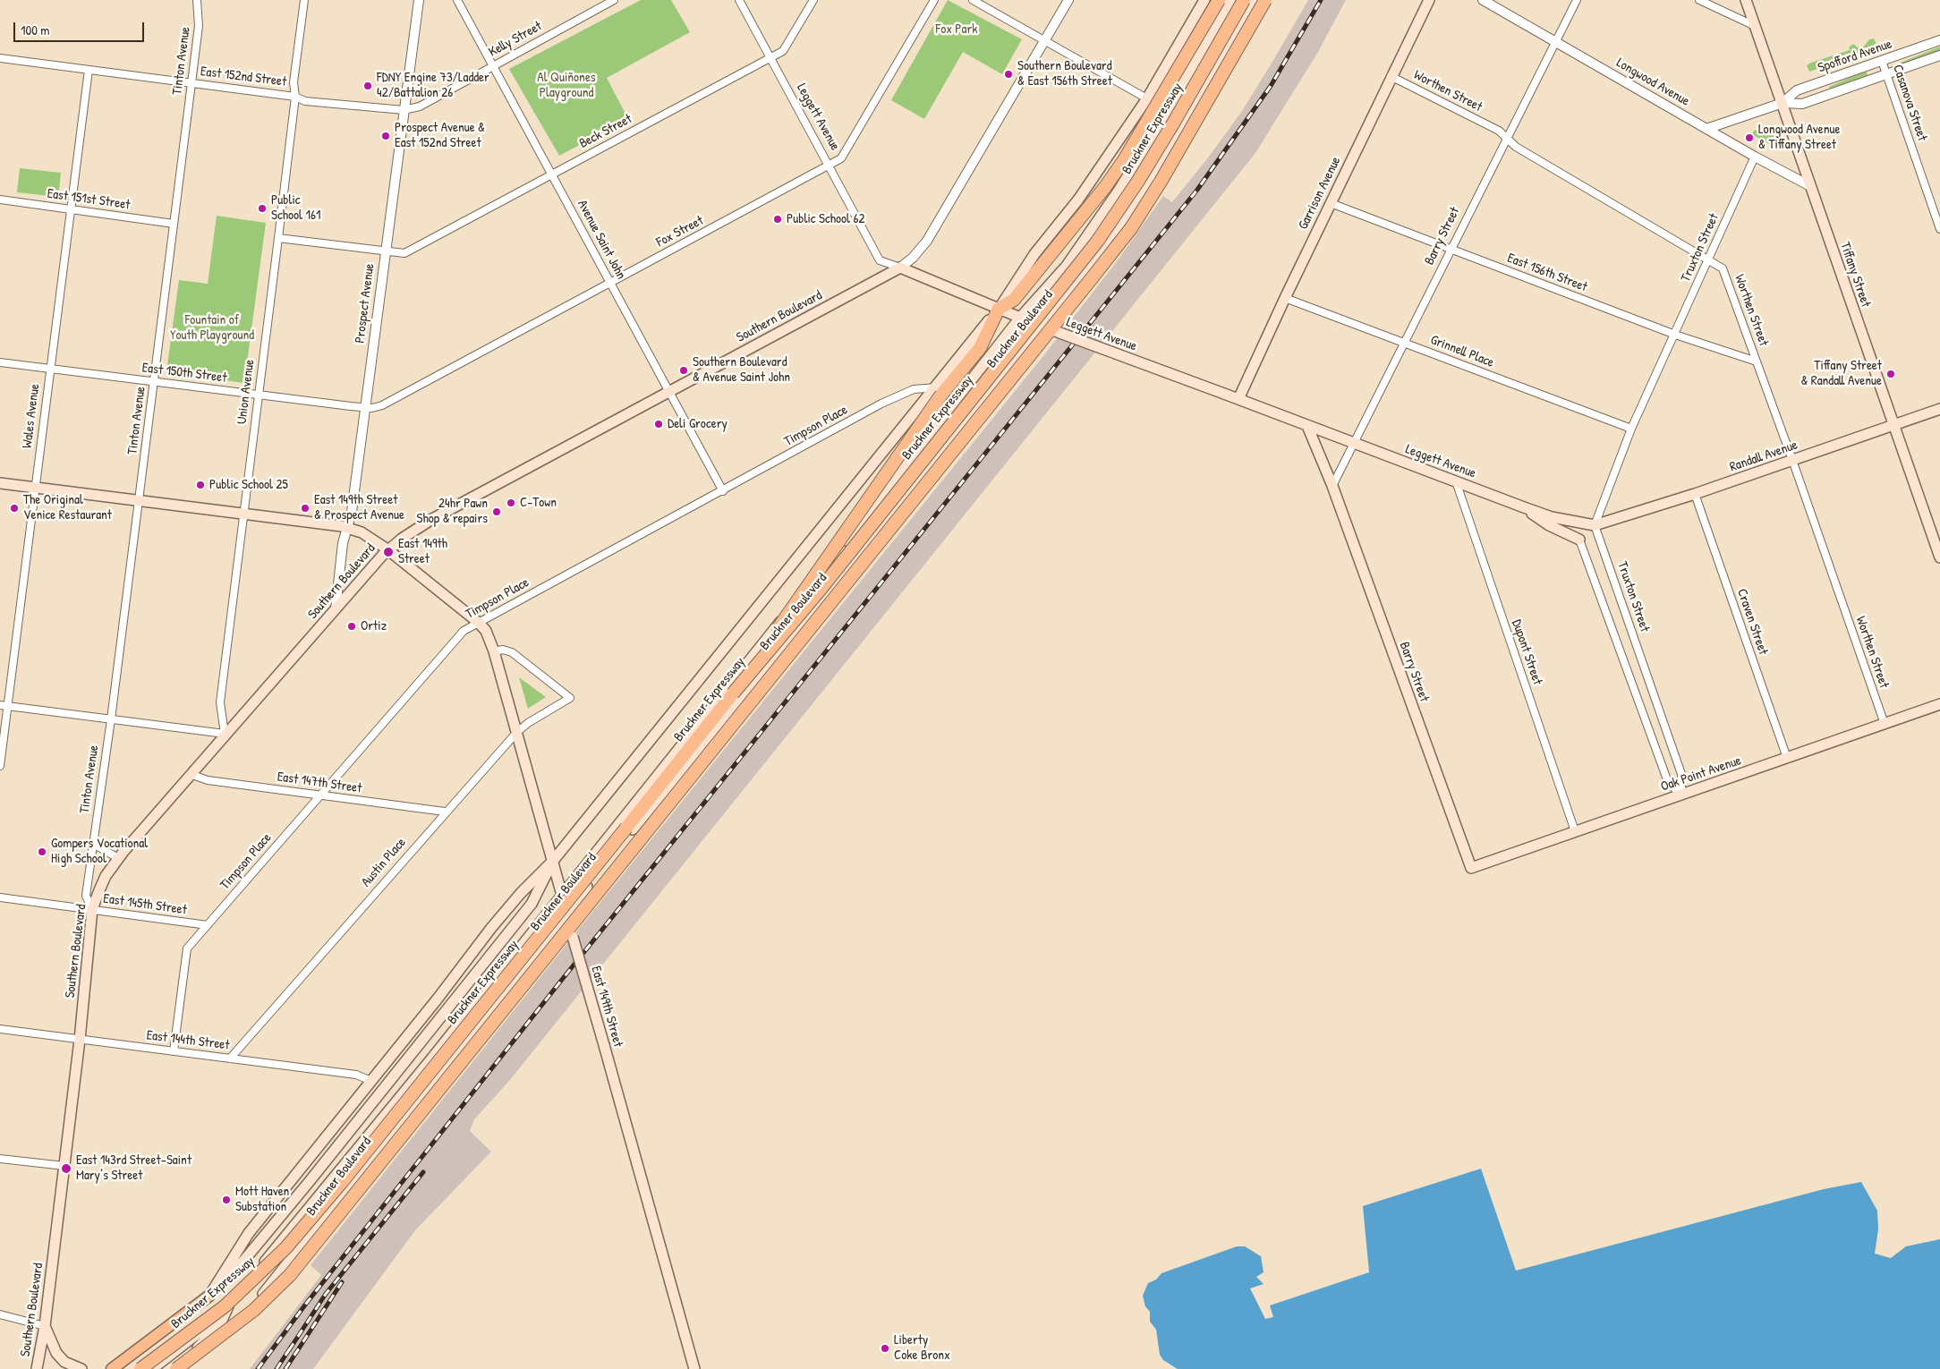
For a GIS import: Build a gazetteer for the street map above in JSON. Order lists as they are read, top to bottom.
{
  "streets": {
    "highway": ["Bruckner Expressway"],
    "main road": [
      "Leggett Avenue",
      "Garrison Avenue",
      "Barry Street",
      "Tiffany Street",
      "Southern Boulevard",
      "Bruckner Boulevard",
      "Randall Avenue",
      "Oak Point Avenue",
      "East 149th Street"
    ],
    "street": [
      "Kelly Street",
      "Spofford Avenue",
      "Tinton Avenue",
      "East 152nd Street",
      "Longwood Avenue",
      "Worthen Street",
      "Casanova Street",
      "Beck Street",
      "East 151st Street",
      "Fox Street",
      "Avenue Saint John",
      "Truxton Street",
      "East 156th Street",
      "Prospect Avenue",
      "Grinnell Place",
      "East 150th Street",
      "Union Avenue",
      "Wales Avenue",
      "Timpson Place",
      "Craven Street",
      "Dupont Street",
      "East 147th Street",
      "Austin Place",
      "East 145th Street",
      "East 144th Street"
    ]
  },
  "crossings": [
    ["Kelly Street", "East 152nd Street"],
    ["Kelly Street", "Avenue Saint John"],
    ["Kelly Street", "Prospect Avenue"],
    ["Spofford Avenue", "Longwood Avenue"],
    ["Spofford Avenue", "Casanova Street"],
    ["Spofford Avenue", "Tiffany Street"],
    ["Tinton Avenue", "East 152nd Street"],
    ["Tinton Avenue", "East 151st Street"],
    ["Tinton Avenue", "Southern Boulevard"],
    ["Tinton Avenue", "East 150th Street"],
    ["Tinton Avenue", "East 145th Street"],
    ["Tinton Avenue", "East 149th Street"],
    ["East 152nd Street", "Prospect Avenue"],
    ["East 152nd Street", "Union Avenue"],
    ["East 152nd Street", "Wales Avenue"],
    ["Longwood Avenue", "Barry Street"],
    ["Longwood Avenue", "Truxton Street"],
    ["Longwood Avenue", "Tiffany Street"],
    ["Worthen Street", "Garrison Avenue"],
    ["Worthen Street", "Barry Street"],
    ["Worthen Street", "Truxton Street"],
    ["Worthen Street", "East 156th Street"],
    ["Worthen Street", "Randall Avenue"],
    ["Worthen Street", "Oak Point Avenue"],
    ["Leggett Avenue", "Beck Street"],
    ["Leggett Avenue", "Garrison Avenue"],
    ["Leggett Avenue", "Fox Street"],
    ["Leggett Avenue", "Barry Street"],
    ["Leggett Avenue", "Truxton Street"],
    ["Leggett Avenue", "Southern Boulevard"],
    ["Leggett Avenue", "Bruckner Boulevard"],
    ["Leggett Avenue", "Randall Avenue"],
    ["Leggett Avenue", "Dupont Street"],
    ["Beck Street", "Avenue Saint John"],
    ["Beck Street", "Prospect Avenue"],
    ["Garrison Avenue", "East 156th Street"],
    ["Garrison Avenue", "Grinnell Place"],
    ["East 151st Street", "Wales Avenue"],
    ["Fox Street", "Avenue Saint John"],
    ["Fox Street", "Prospect Avenue"],
    ["Fox Street", "East 150th Street"],
    ["Barry Street", "East 156th Street"],
    ["Barry Street", "Grinnell Place"],
    ["Barry Street", "Oak Point Avenue"],
    ["Avenue Saint John", "Southern Boulevard"],
    ["Avenue Saint John", "Timpson Place"],
    ["Truxton Street", "East 156th Street"],
    ["Truxton Street", "Grinnell Place"],
    ["Truxton Street", "Randall Avenue"],
    ["Truxton Street", "Oak Point Avenue"],
    ["Tiffany Street", "Randall Avenue"],
    ["Prospect Avenue", "Southern Boulevard"],
    ["Prospect Avenue", "East 150th Street"],
    ["Prospect Avenue", "East 149th Street"],
    ["Southern Boulevard", "Union Avenue"],
    ["Southern Boulevard", "East 147th Street"],
    ["Southern Boulevard", "East 145th Street"],
    ["Southern Boulevard", "East 149th Street"],
    ["Southern Boulevard", "East 144th Street"],
    ["Bruckner Boulevard", "Timpson Place"],
    ["Bruckner Boulevard", "East 149th Street"],
    ["Bruckner Boulevard", "East 144th Street"],
    ["East 150th Street", "Union Avenue"],
    ["East 150th Street", "Wales Avenue"],
    ["Union Avenue", "East 149th Street"],
    ["Wales Avenue", "East 149th Street"],
    ["Timpson Place", "East 147th Street"],
    ["Timpson Place", "East 145th Street"],
    ["Timpson Place", "East 149th Street"],
    ["Timpson Place", "East 144th Street"],
    ["Randall Avenue", "Craven Street"],
    ["Craven Street", "Oak Point Avenue"],
    ["Dupont Street", "Oak Point Avenue"],
    ["East 147th Street", "Austin Place"],
    ["Austin Place", "East 149th Street"],
    ["Austin Place", "East 144th Street"]
  ],
  "parks": ["Fox Park", "Al Quiñones Playground", "Fountain of Youth Playground"],
  "places": [
    "Southern Boulevard & East 156th Street",
    "FDNY Engine 73/Ladder 42/Battalion 26",
    "Prospect Avenue & East 152nd Street",
    "Longwood Avenue & Tiffany Street",
    "Public School 161",
    "Public School 62",
    "Southern Boulevard & Avenue Saint John",
    "Tiffany Street & Randall Avenue",
    "Deli Grocery",
    "Public School 25",
    "C-Town",
    "The Original Venice Restaurant",
    "East 149th Street & Prospect Avenue",
    "24hr Pawn Shop & repairs",
    "East 149th Street",
    "Ortiz",
    "Gompers Vocational High School",
    "East 143rd Street–Saint Mary’s Street",
    "Mott Haven Substation",
    "Liberty Coke Bronx"
  ],
  "scale_bar": "100 m"
}
